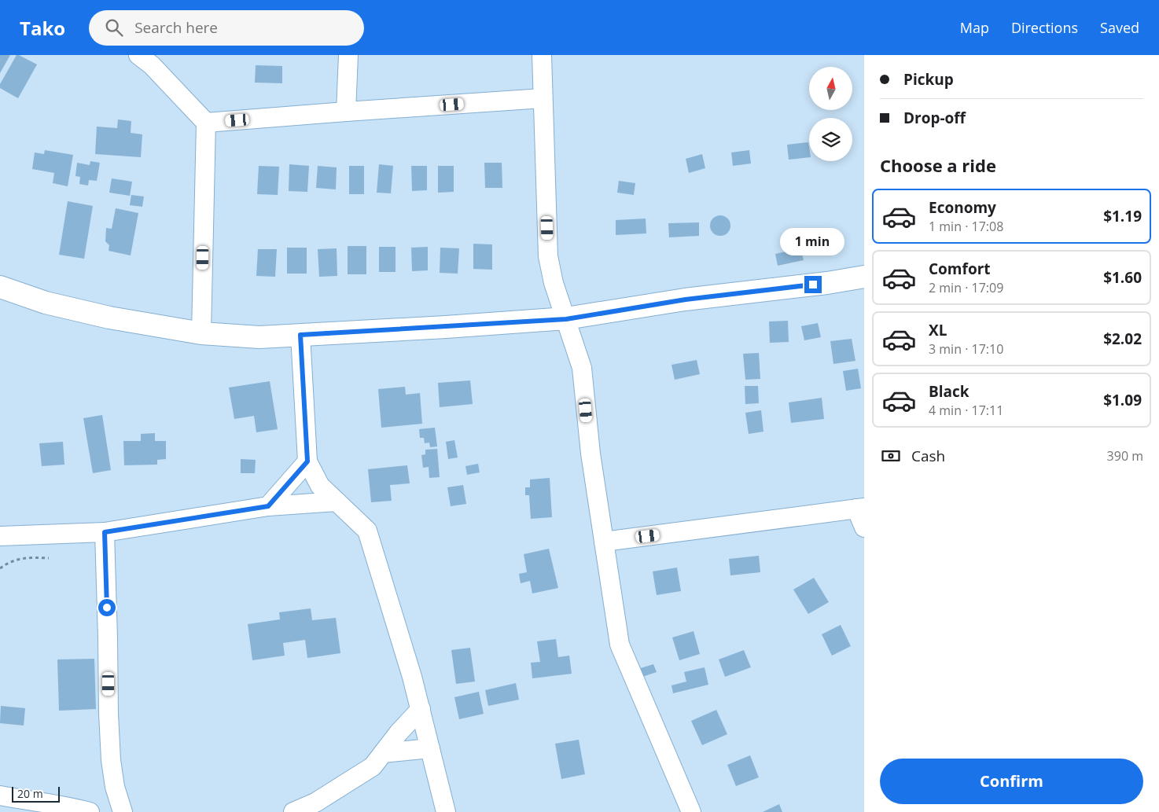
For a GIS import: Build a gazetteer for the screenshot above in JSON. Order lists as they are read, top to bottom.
{
  "scale_bar": "20 m",
  "north": "top",
  "page": {
    "header": "Tako",
    "search": "Search here",
    "nav": ["Map", "Directions", "Saved"],
    "banner": ["Pickup", "Drop-off"],
    "heading": "Choose a ride",
    "list": [
      {
        "name": "Economy",
        "note": "1 min · 17:08",
        "value": "$1.19"
      },
      {
        "name": "Comfort",
        "note": "2 min · 17:09",
        "value": "$1.60"
      },
      {
        "name": "XL",
        "note": "3 min · 17:10",
        "value": "$2.02"
      },
      {
        "name": "Black",
        "note": "4 min · 17:11",
        "value": "$1.09"
      }
    ],
    "bubble": "1 min",
    "pay": ["Cash", "390 m"],
    "buttons": "Confirm",
    "scale": "20 m"
  }
}
